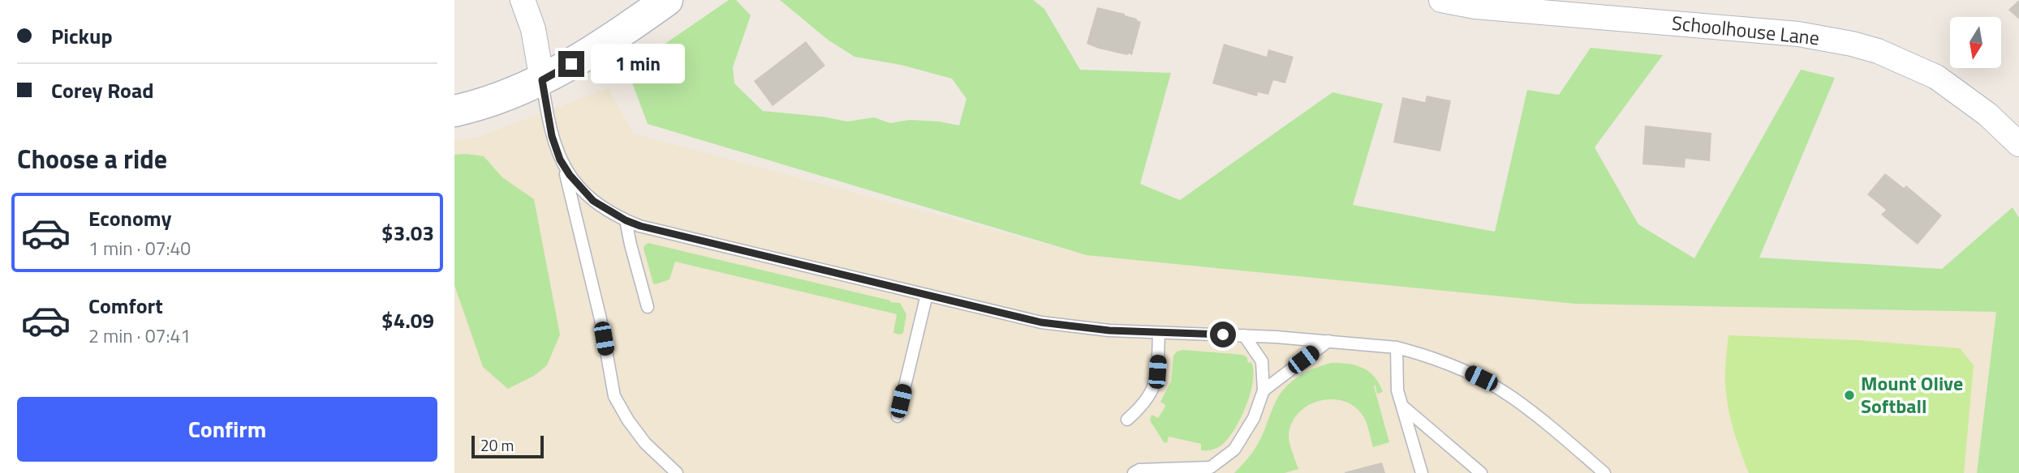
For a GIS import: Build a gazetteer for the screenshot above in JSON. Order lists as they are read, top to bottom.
{
  "streets": {
    "street": ["Schoolhouse Lane"]
  },
  "places": ["Mount Olive Softball"],
  "scale_bar": "20 m",
  "north": "bottom",
  "page": {
    "banner": ["Pickup", "Corey Road"],
    "bubble": "1 min",
    "heading": "Choose a ride",
    "list": [
      {
        "name": "Economy",
        "note": "1 min · 07:40",
        "value": "$3.03"
      },
      {
        "name": "Comfort",
        "note": "2 min · 07:41",
        "value": "$4.09"
      }
    ],
    "buttons": "Confirm",
    "scale": "20 m"
  }
}
